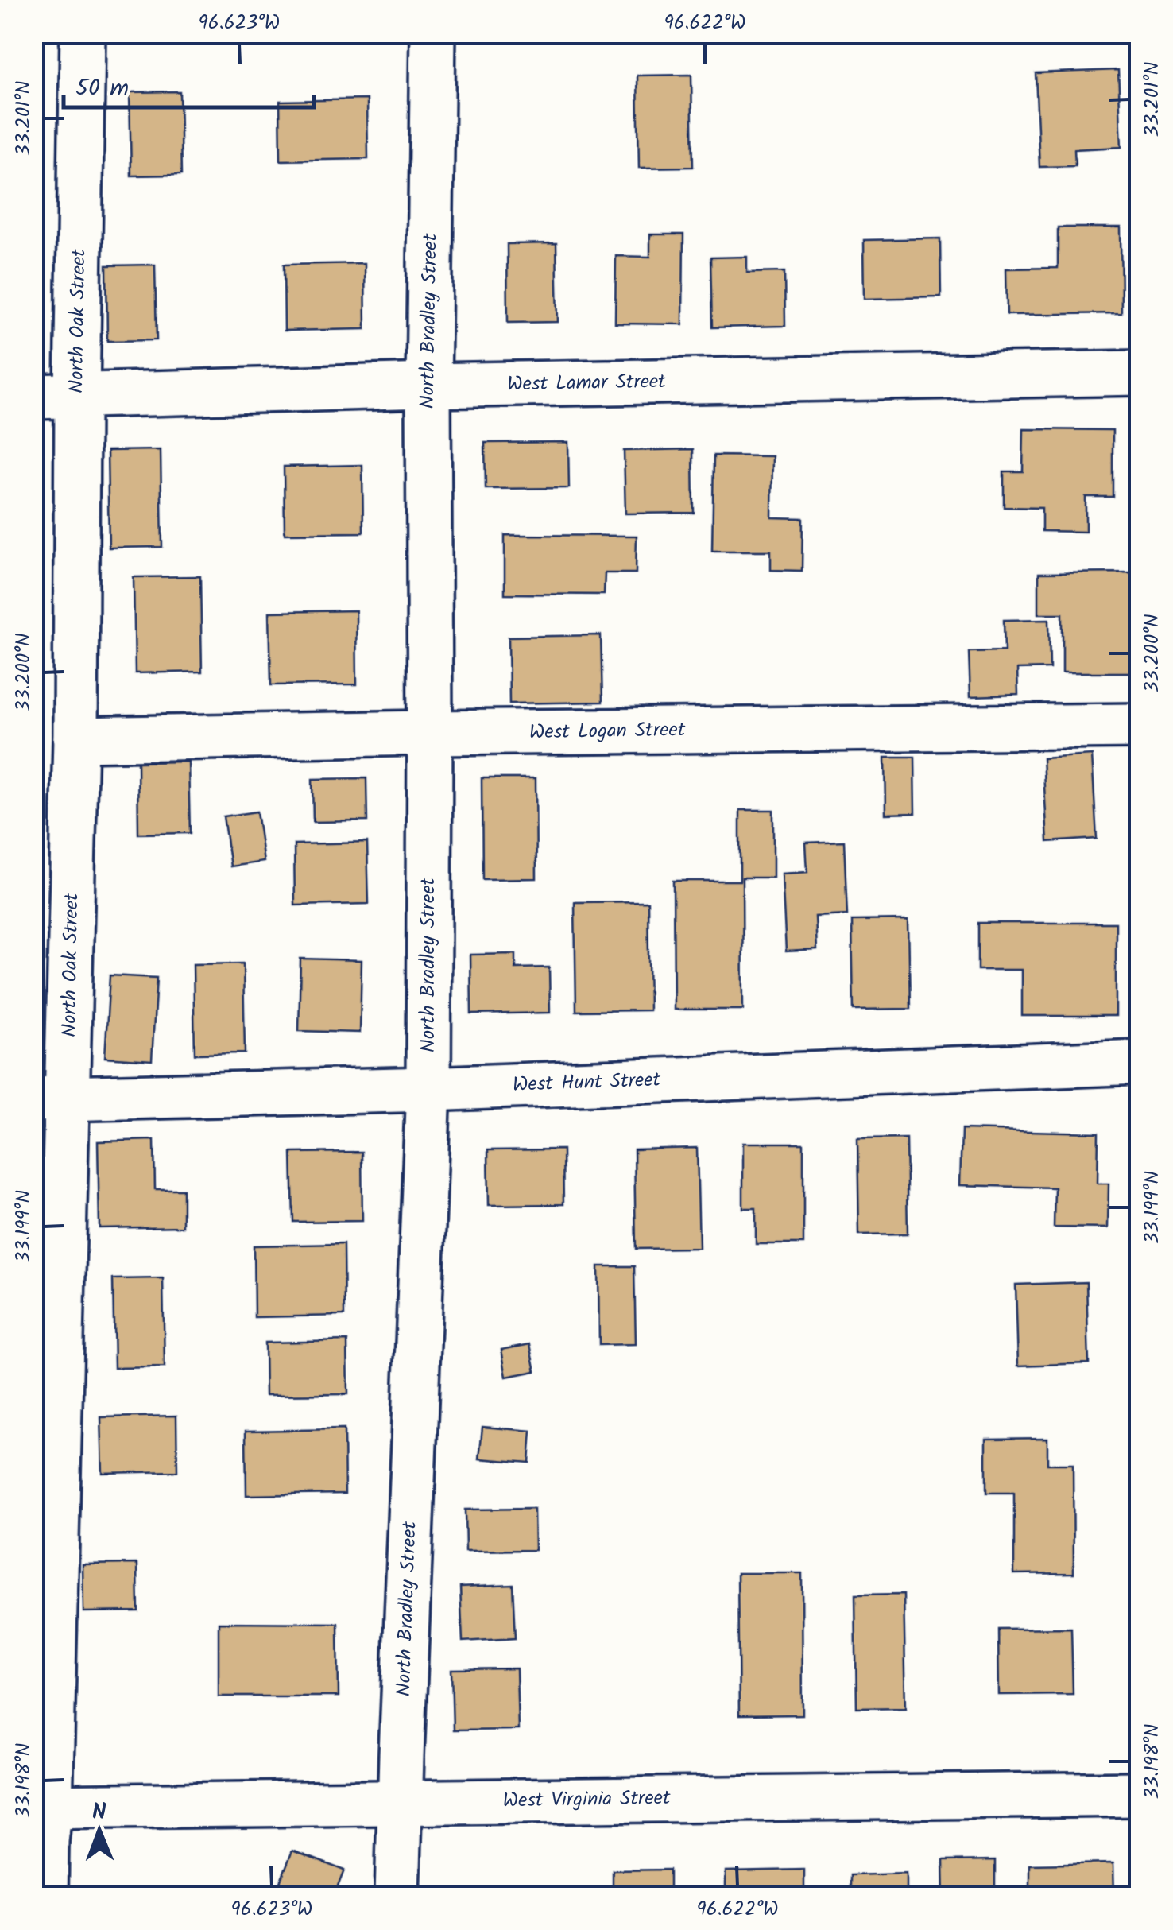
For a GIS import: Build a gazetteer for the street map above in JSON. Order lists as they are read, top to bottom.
{
  "streets": {
    "street": [
      "North Oak Street",
      "North Bradley Street",
      "West Lamar Street",
      "West Logan Street",
      "West Hunt Street",
      "West Virginia Street"
    ]
  },
  "crossings": [
    ["North Oak Street", "West Lamar Street"],
    ["North Oak Street", "West Logan Street"],
    ["North Oak Street", "West Hunt Street"],
    ["North Oak Street", "West Virginia Street"],
    ["North Bradley Street", "West Lamar Street"],
    ["North Bradley Street", "West Logan Street"],
    ["North Bradley Street", "West Hunt Street"],
    ["North Bradley Street", "West Virginia Street"]
  ],
  "scale_bar": "50 m",
  "north": "top",
  "coordinates": [
    "96.623°W",
    "96.622°W",
    "33.201°N",
    "33.200°N",
    "33.199°N",
    "33.198°N"
  ]
}
